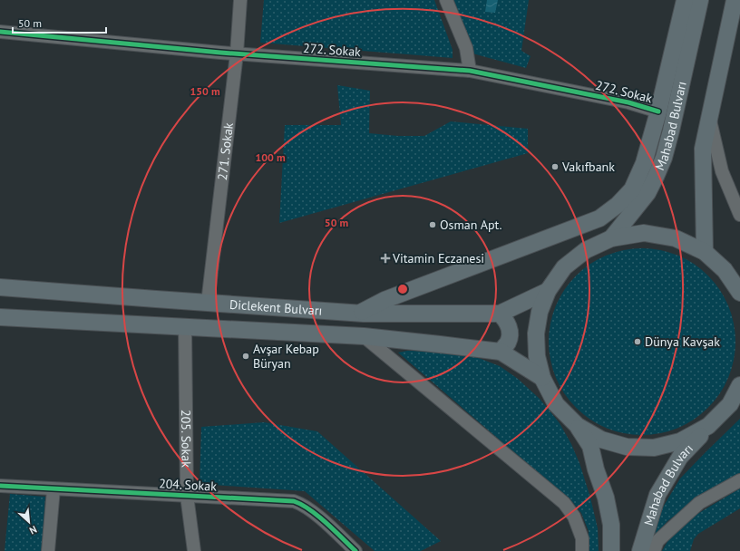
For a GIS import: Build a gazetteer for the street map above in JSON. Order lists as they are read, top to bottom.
{
  "streets": {
    "main road": ["Mahabad Bulvarı", "Diclekent Bulvarı"],
    "street": [
      "272. Sokak",
      "271. Sokak",
      "205. Sokak",
      "204. Sokak"
    ]
  },
  "crossings": [
    ["272. Sokak", "271. Sokak"],
    ["271. Sokak", "Diclekent Bulvarı"],
    ["Diclekent Bulvarı", "205. Sokak"],
    ["205. Sokak", "204. Sokak"]
  ],
  "places": {
    "other": [
      "Vakıfbank",
      "Osman Apt.",
      "Dünya Kavşak",
      "Avşar Kebap Büryan"
    ],
    "health": ["Vitamin Eczanesi"]
  },
  "scale_bar": "50 m",
  "north": "bottom right",
  "rings": ["150 m", "100 m", "50 m"]
}
